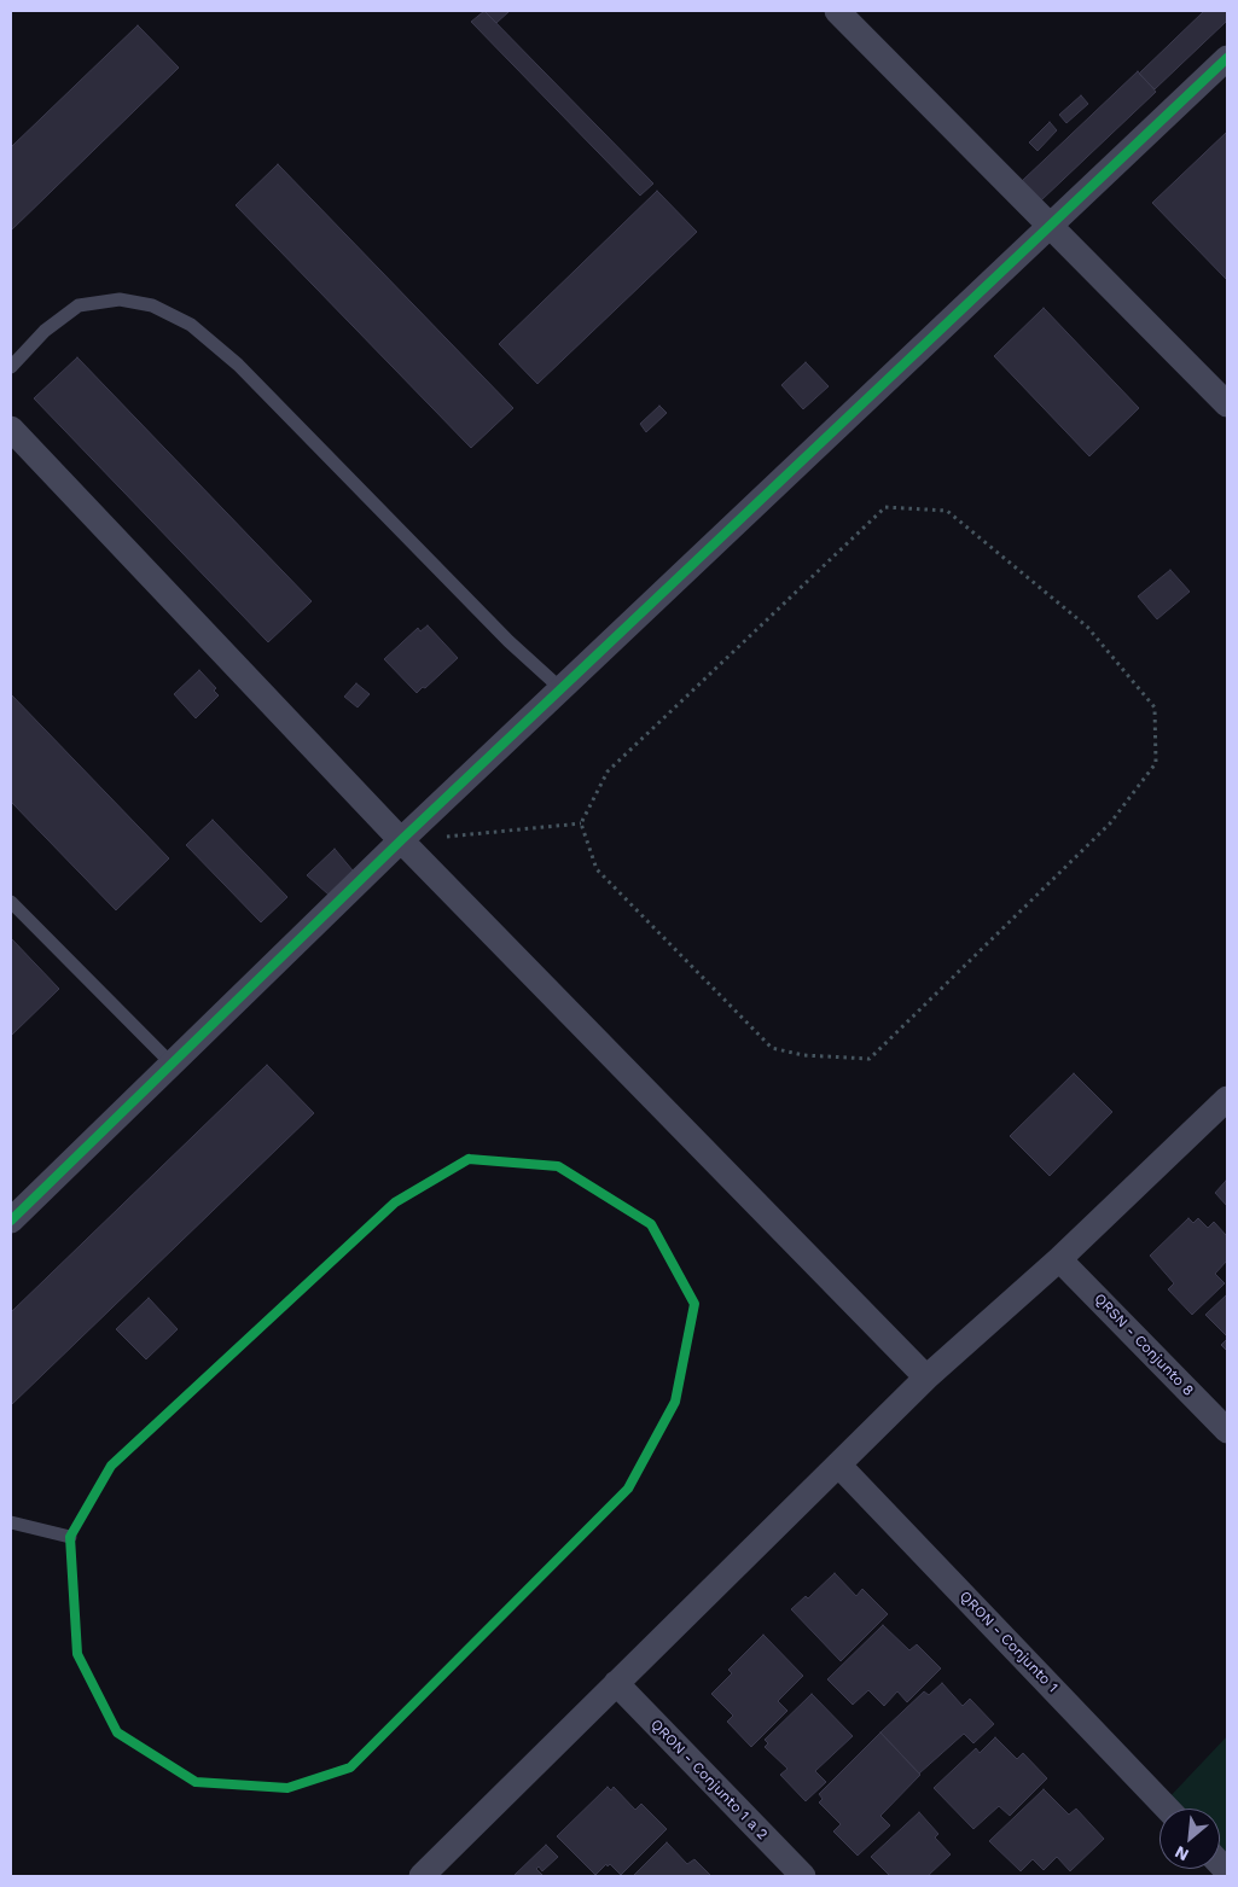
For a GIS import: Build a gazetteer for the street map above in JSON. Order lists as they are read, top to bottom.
{
  "streets": {
    "street": ["QRSN - Conjunto 8", "QRON - Conjunto 1", "QRON - Conjunto 1 a 2"]
  },
  "north": "bottom left"
}
